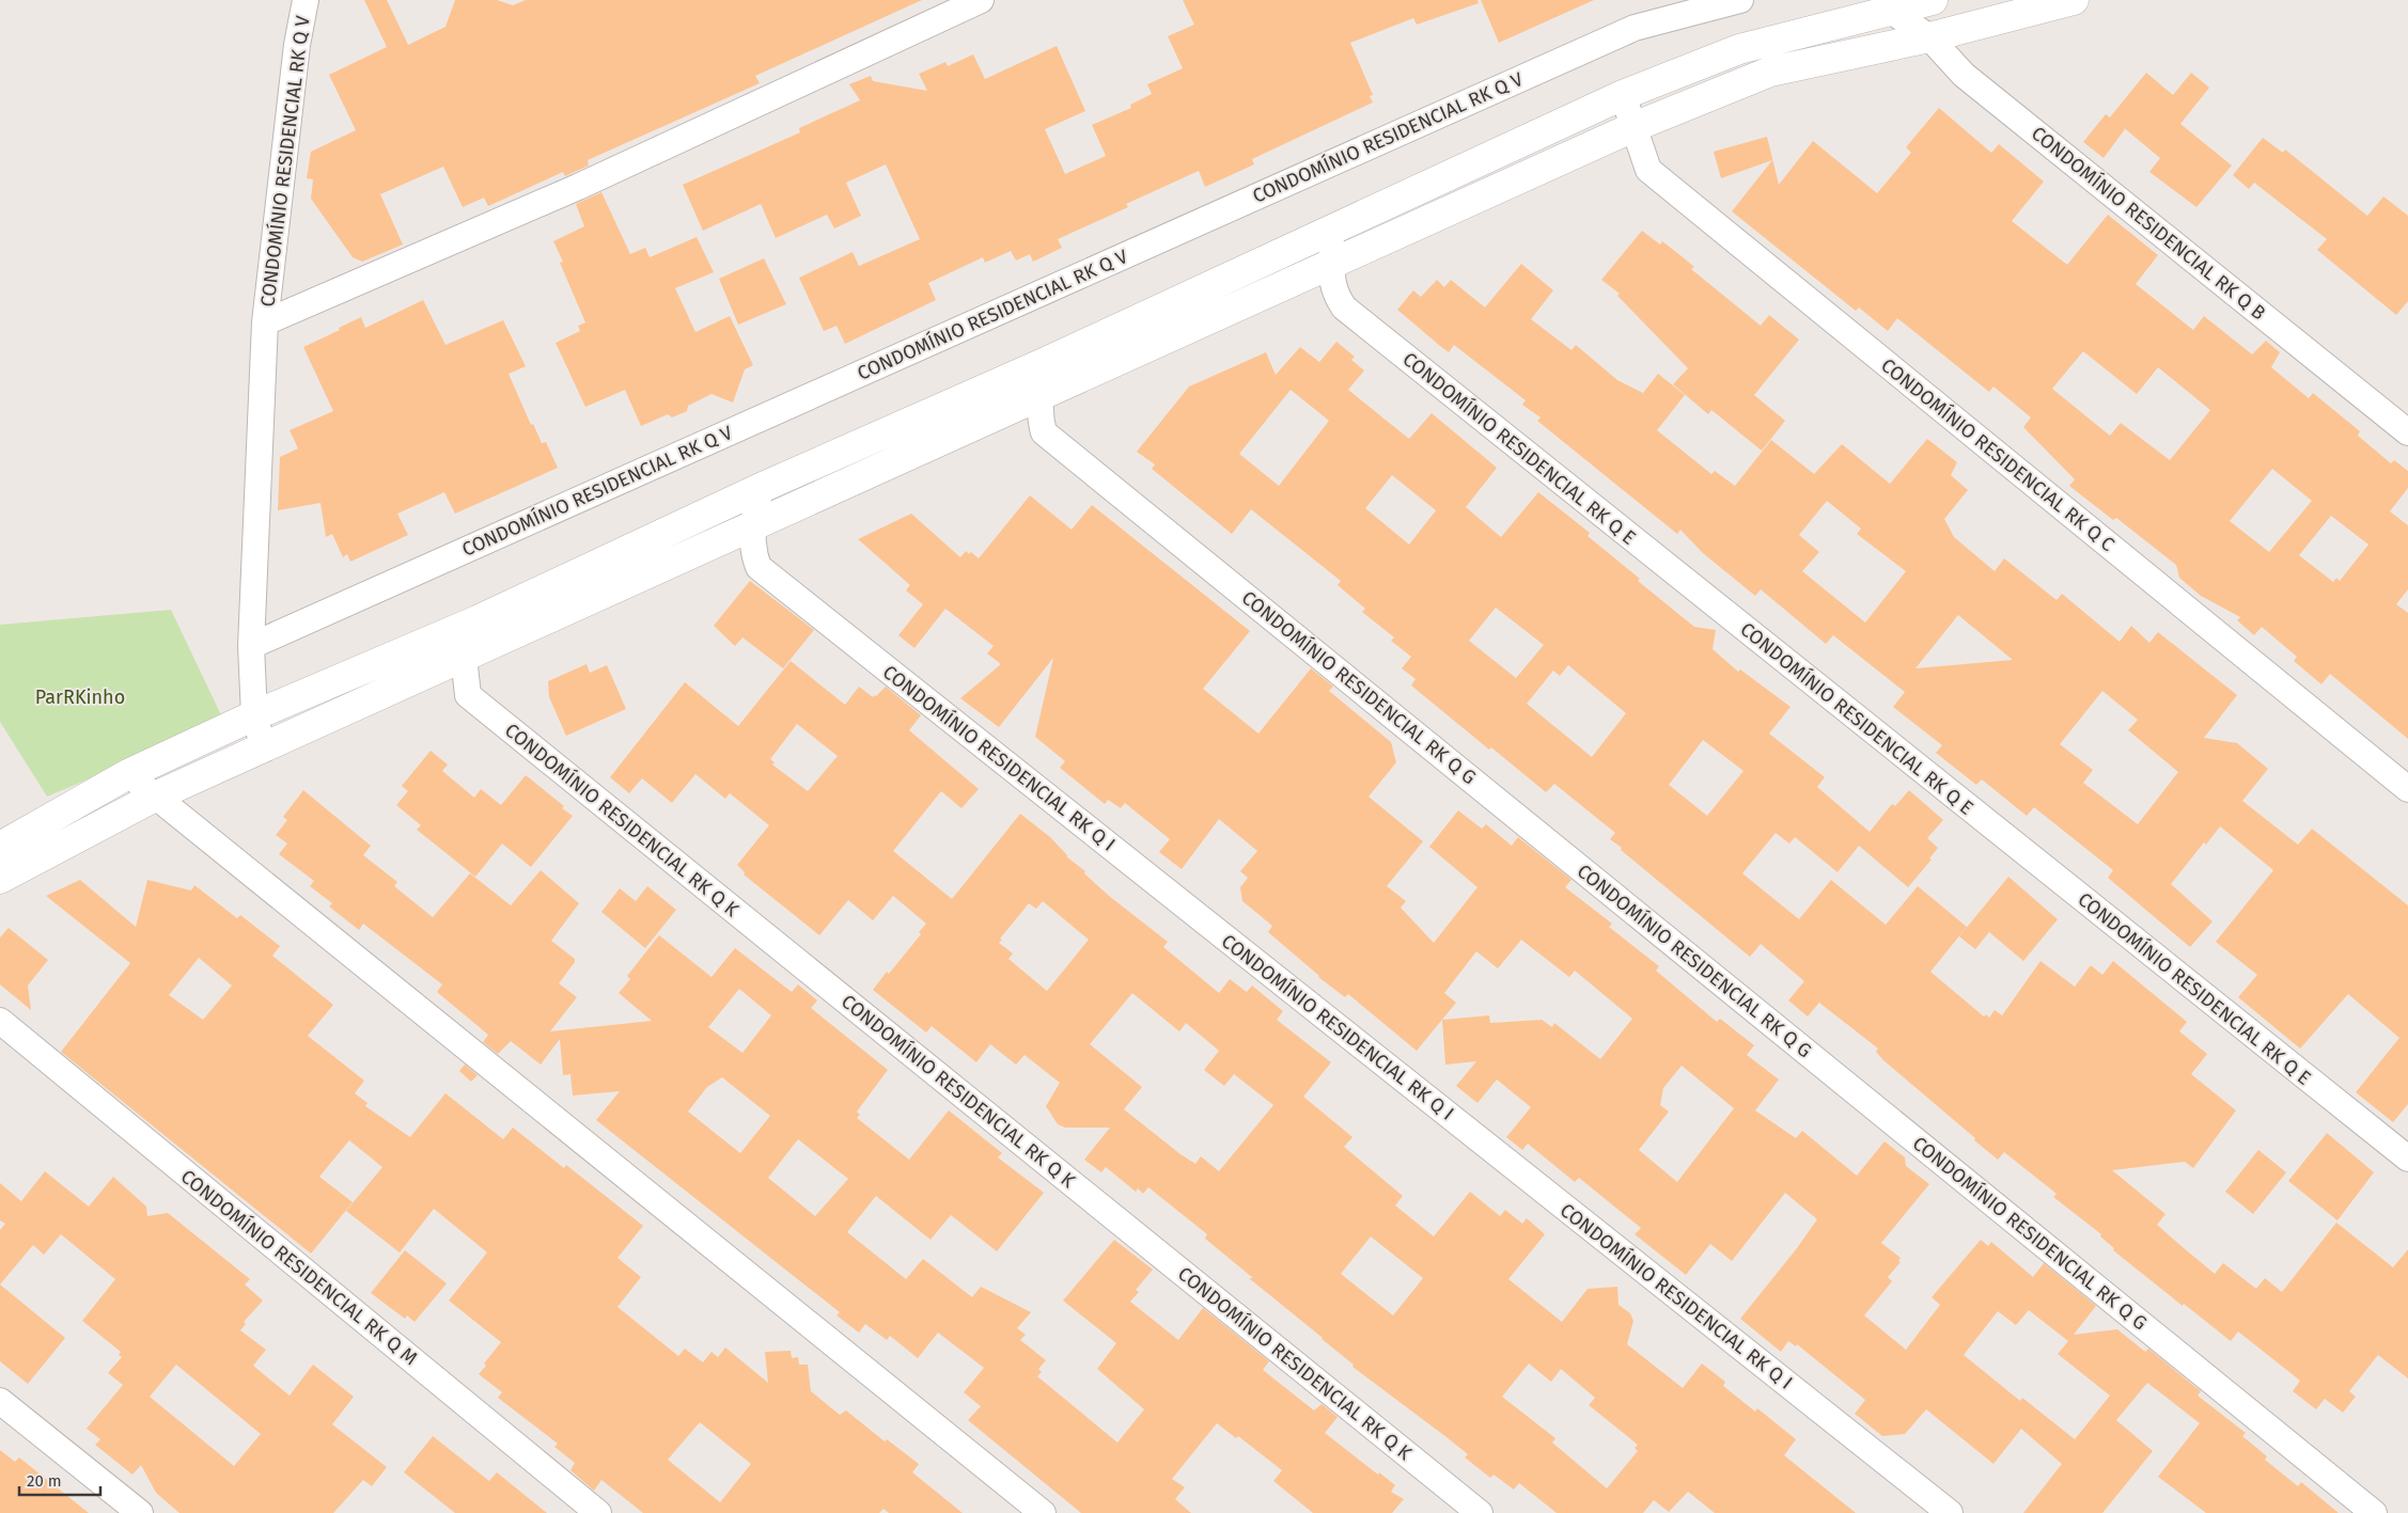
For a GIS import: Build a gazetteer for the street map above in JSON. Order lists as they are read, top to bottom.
{
  "streets": {
    "street": [
      "CONDOMÍNIO RESIDENCIAL RK Q V",
      "CONDOMÍNIO RESIDENCIAL RK Q B",
      "CONDOMÍNIO RESIDENCIAL RK Q E",
      "CONDOMÍNIO RESIDENCIAL RK Q C",
      "CONDOMÍNIO RESIDENCIAL RK Q G",
      "CONDOMÍNIO RESIDENCIAL RK Q I",
      "CONDOMÍNIO RESIDENCIAL RK Q K",
      "CONDOMÍNIO RESIDENCIAL RK Q M"
    ]
  },
  "parks": ["ParRKinho"],
  "scale_bar": "20 m"
}
